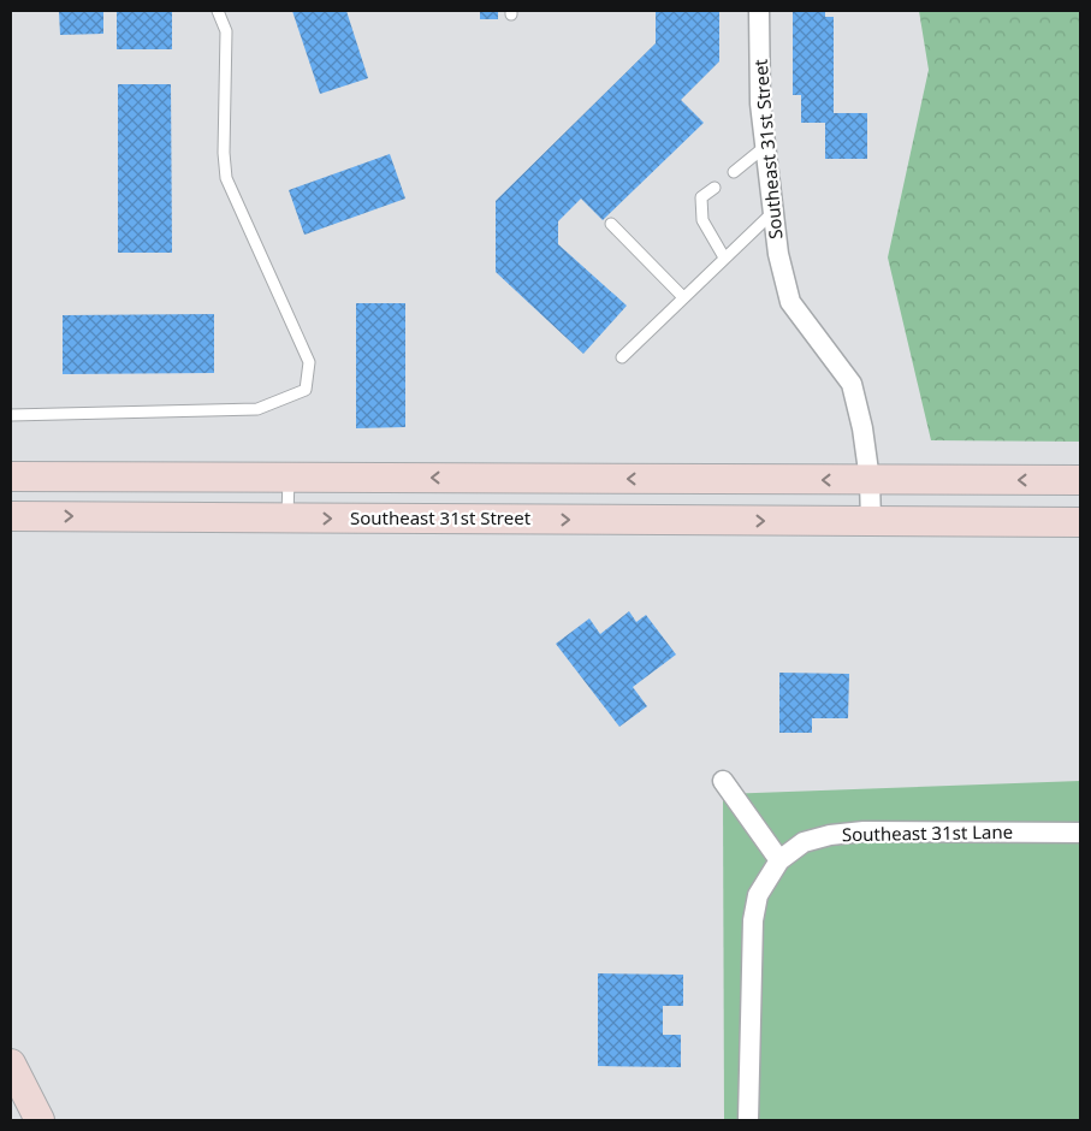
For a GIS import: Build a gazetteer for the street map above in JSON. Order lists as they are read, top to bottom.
{
  "streets": {
    "main road": ["Southeast 31st Street"],
    "street": ["Southeast 31st Lane"]
  },
  "one_way": ["Southeast 31st Street"]
}
